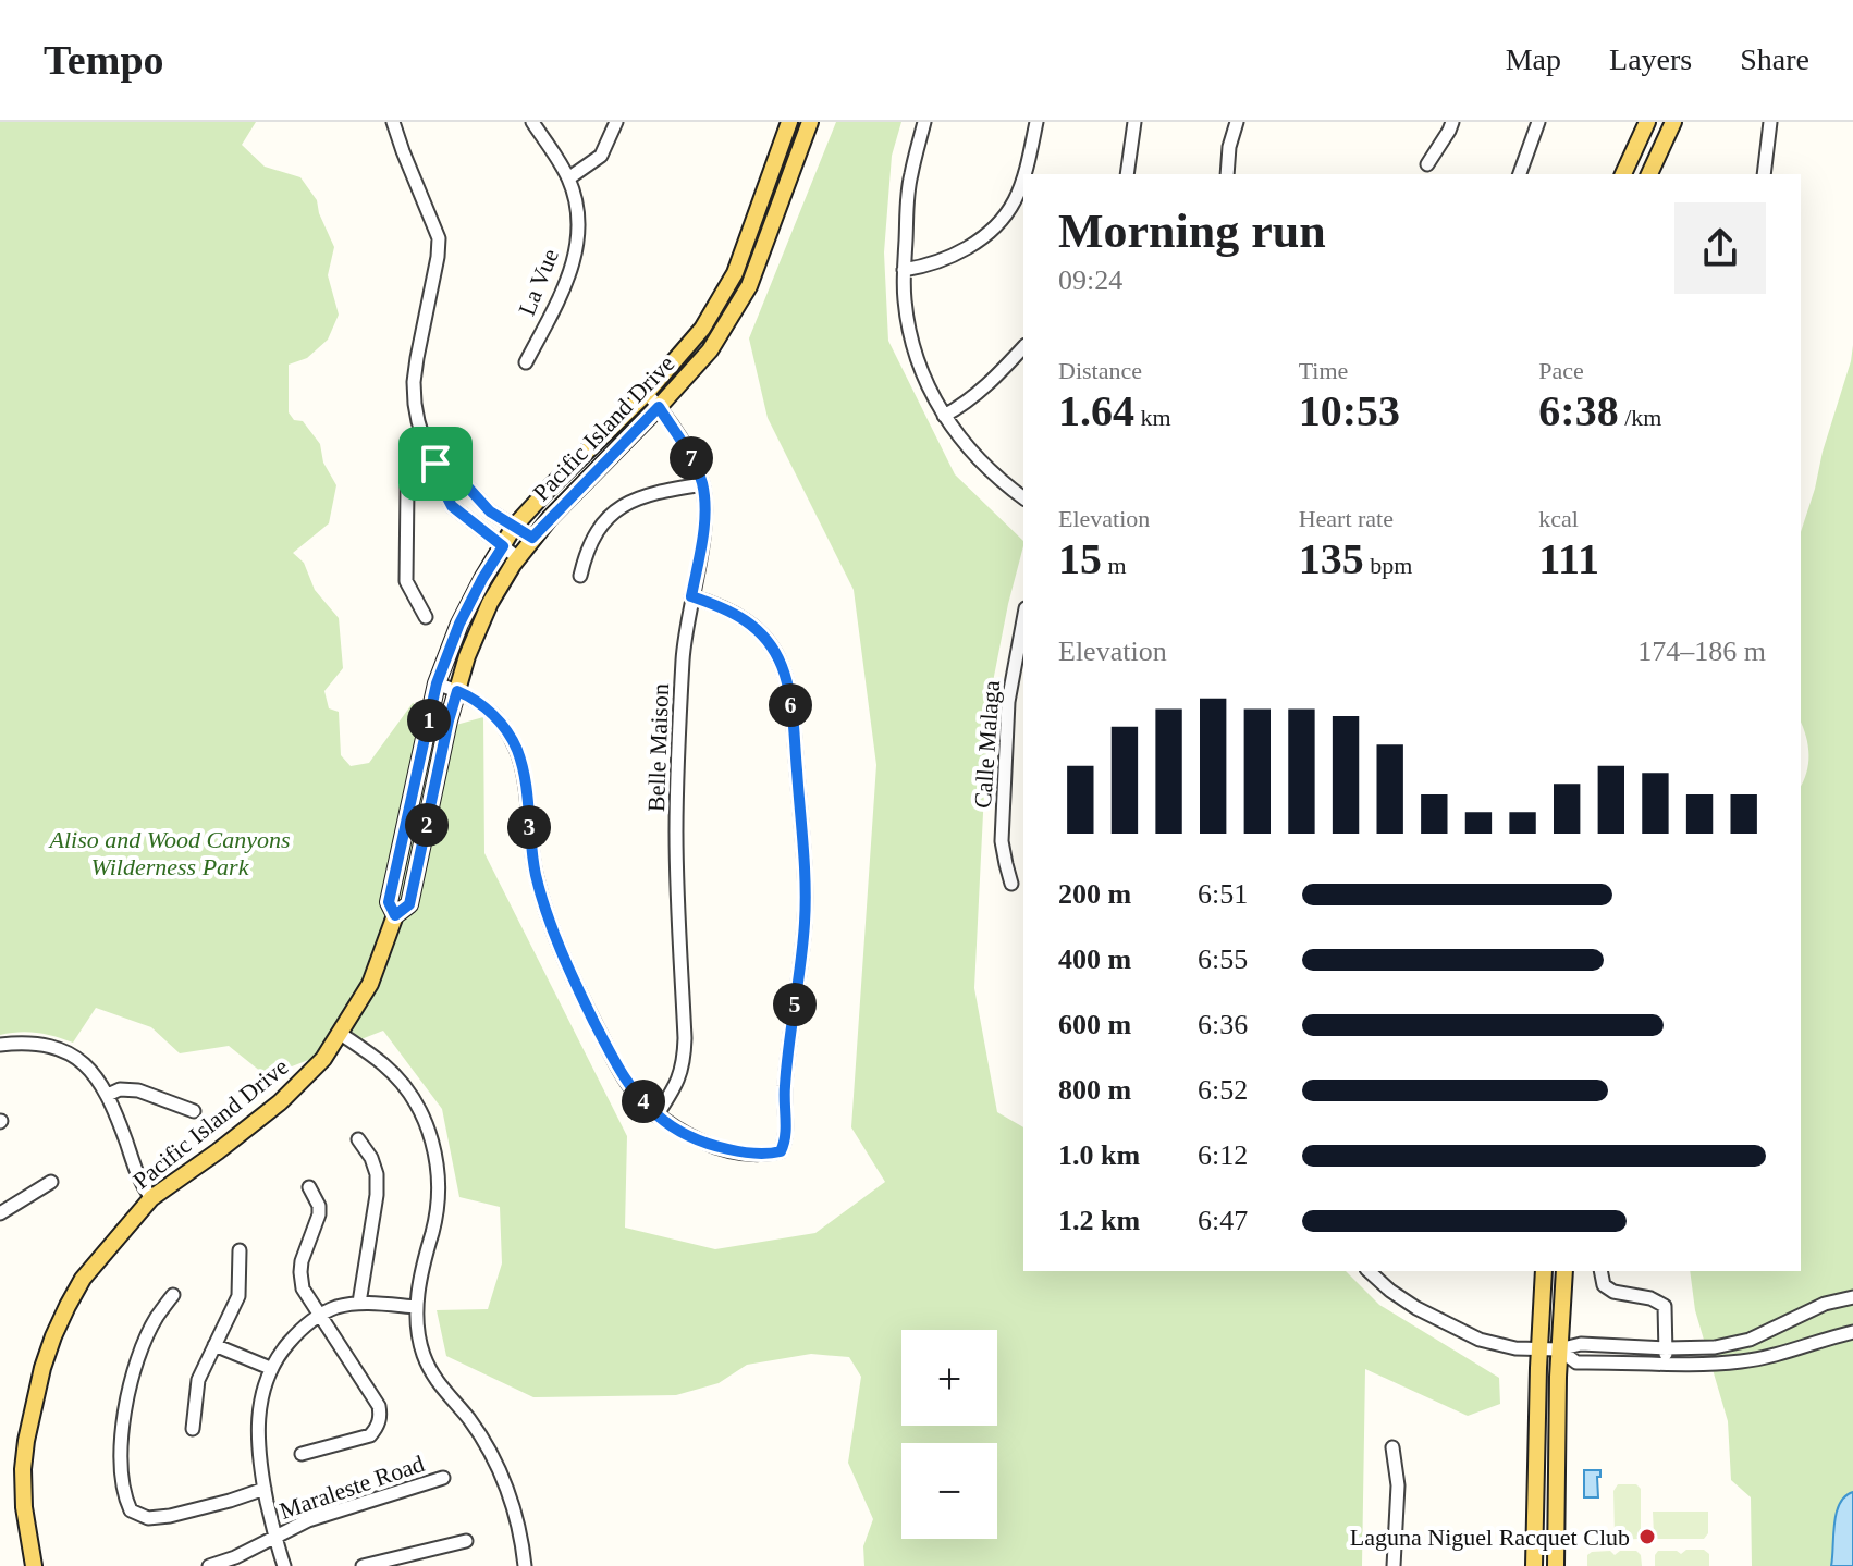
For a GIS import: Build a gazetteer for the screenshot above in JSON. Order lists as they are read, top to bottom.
{
  "streets": {
    "main road": ["Pacific Island Drive"],
    "street": [
      "La Vue",
      "Calle Malaga",
      "Belle Maison",
      "Maraleste Road"
    ]
  },
  "crossings": [
    ["Pacific Island Drive", "Belle Maison"]
  ],
  "parks": ["Aliso and Wood Canyons Wilderness Park"],
  "places": ["Laguna Niguel Racquet Club"],
  "page": {
    "header": "Tempo",
    "nav": ["Map", "Layers", "Share"],
    "heading": ["Morning run", "09:24"],
    "stats": [
      ["Distance", "1.64 km"],
      ["Time", "10:53"],
      ["Pace", "6:38 /km"],
      ["Elevation", "15 m"],
      ["Heart rate", "135 bpm"],
      ["kcal", "111"]
    ],
    "pins": [
      "7",
      "6",
      "1",
      "2",
      "3",
      "5",
      "4"
    ],
    "chart": ["Elevation", "174–186 m"],
    "list": [
      {
        "name": "200 m",
        "note": "6:51"
      },
      {
        "name": "400 m",
        "note": "6:55"
      },
      {
        "name": "600 m",
        "note": "6:36"
      },
      {
        "name": "800 m",
        "note": "6:52"
      },
      {
        "name": "1.0 km",
        "note": "6:12"
      },
      {
        "name": "1.2 km",
        "note": "6:47"
      }
    ],
    "map_buttons": ["+", "−"]
  }
}
